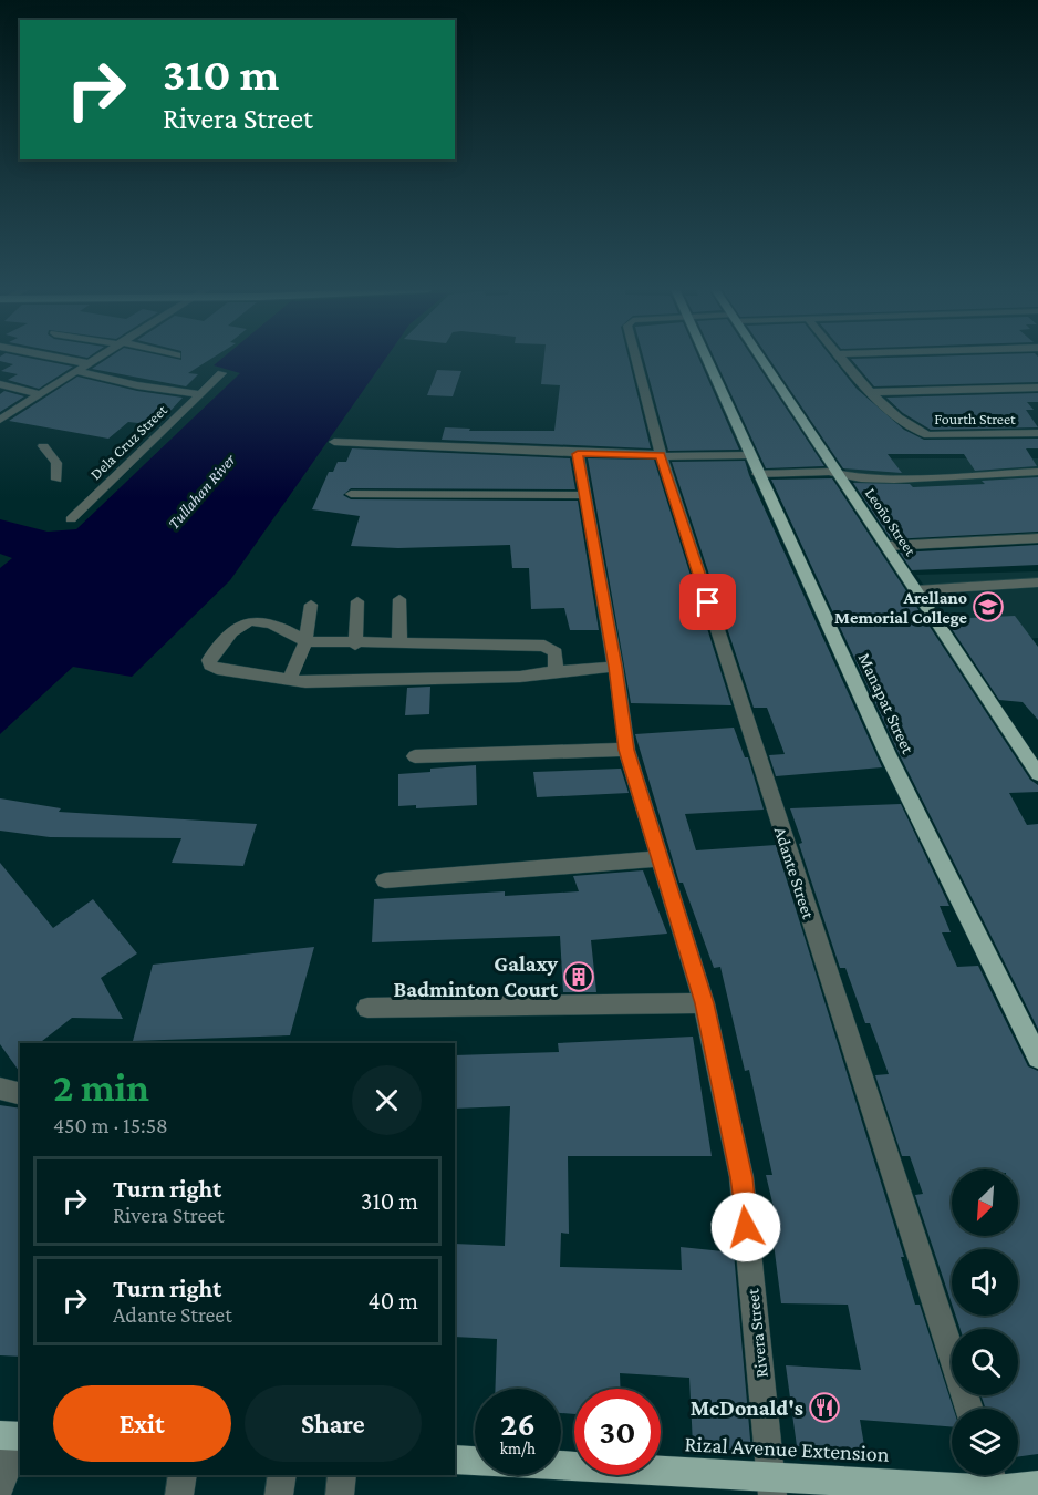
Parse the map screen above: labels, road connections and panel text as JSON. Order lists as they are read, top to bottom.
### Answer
{
  "streets": {
    "main road": ["Leoño Street", "Manapat Street", "Rizal Avenue Extension"],
    "street": [
      "Fourth Street",
      "Dela Cruz Street",
      "Adante Street",
      "Rivera Street"
    ]
  },
  "crossings": [
    ["Rivera Street", "Rizal Avenue Extension"]
  ],
  "water": ["Tullahan River"],
  "places": {
    "school or university": ["Arellano Memorial College"],
    "building": ["Galaxy Badminton Court"],
    "restaurant": ["McDonald's"]
  },
  "north": "bottom left",
  "page": {
    "turn": ["310 m", "Rivera Street"],
    "heading": ["2 min", "450 m · 15:58"],
    "list": [
      {
        "name": "Turn right",
        "note": "Rivera Street",
        "value": "310 m"
      },
      {
        "name": "Turn right",
        "note": "Adante Street",
        "value": "40 m"
      }
    ],
    "buttons": ["Exit", "Share"],
    "speed": "26 km/h",
    "limit": "30"
  }
}
